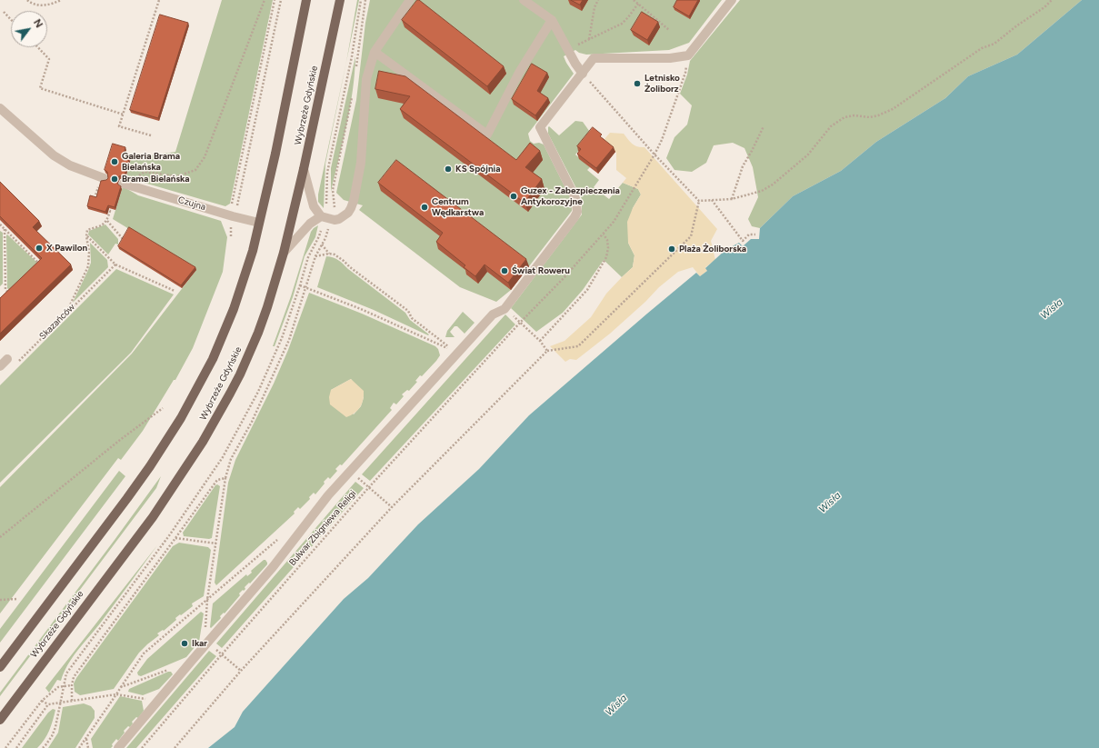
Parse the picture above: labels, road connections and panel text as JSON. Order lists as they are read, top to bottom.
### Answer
{
  "streets": {
    "main road": ["Wybrzeże Gdyńskie"],
    "street": ["Czujna"],
    "path": ["Skazańców", "Bulwar Zbigniewa Religi"]
  },
  "crossings": [
    ["Wybrzeże Gdyńskie", "Czujna"]
  ],
  "water": ["Wisła"],
  "places": [
    "Letnisko Żoliborz",
    "Galeria Brama Bielańska",
    "KS Spójnia",
    "Brama Bielańska",
    "Guzex - Zabezpieczenia Antykorozyjne",
    "Centrum Wędkarstwa",
    "X Pawilon",
    "Plaża Żoliborska",
    "Świat Roweru",
    "Ikar"
  ],
  "north": "top right"
}
